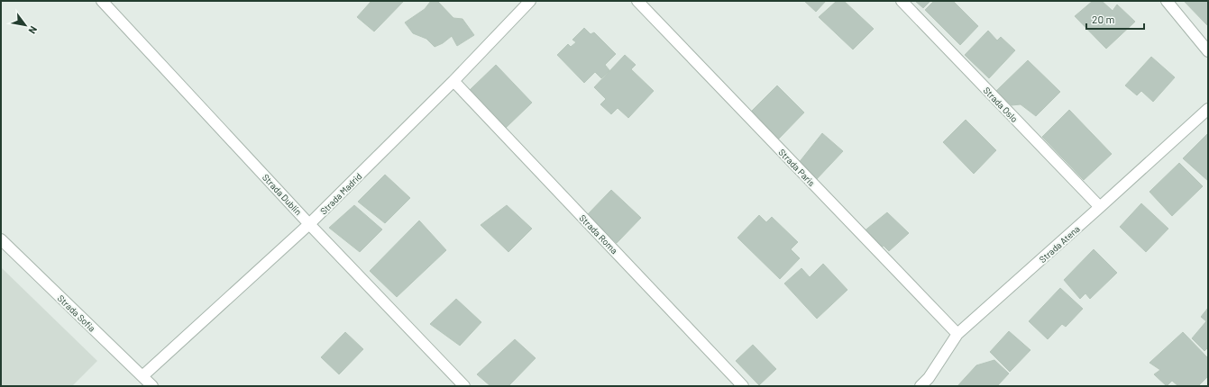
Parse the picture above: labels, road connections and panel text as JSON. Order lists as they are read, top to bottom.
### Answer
{
  "streets": {
    "street": [
      "Strada Oslo",
      "Strada Paris",
      "Strada Madrid",
      "Strada Dublin",
      "Strada Roma",
      "Strada Atena",
      "Strada Sofia"
    ]
  },
  "crossings": [
    ["Strada Oslo", "Strada Atena"],
    ["Strada Paris", "Strada Atena"],
    ["Strada Madrid", "Strada Dublin"],
    ["Strada Madrid", "Strada Roma"],
    ["Strada Madrid", "Strada Sofia"]
  ],
  "scale_bar": "20 m",
  "north": "bottom right"
}
